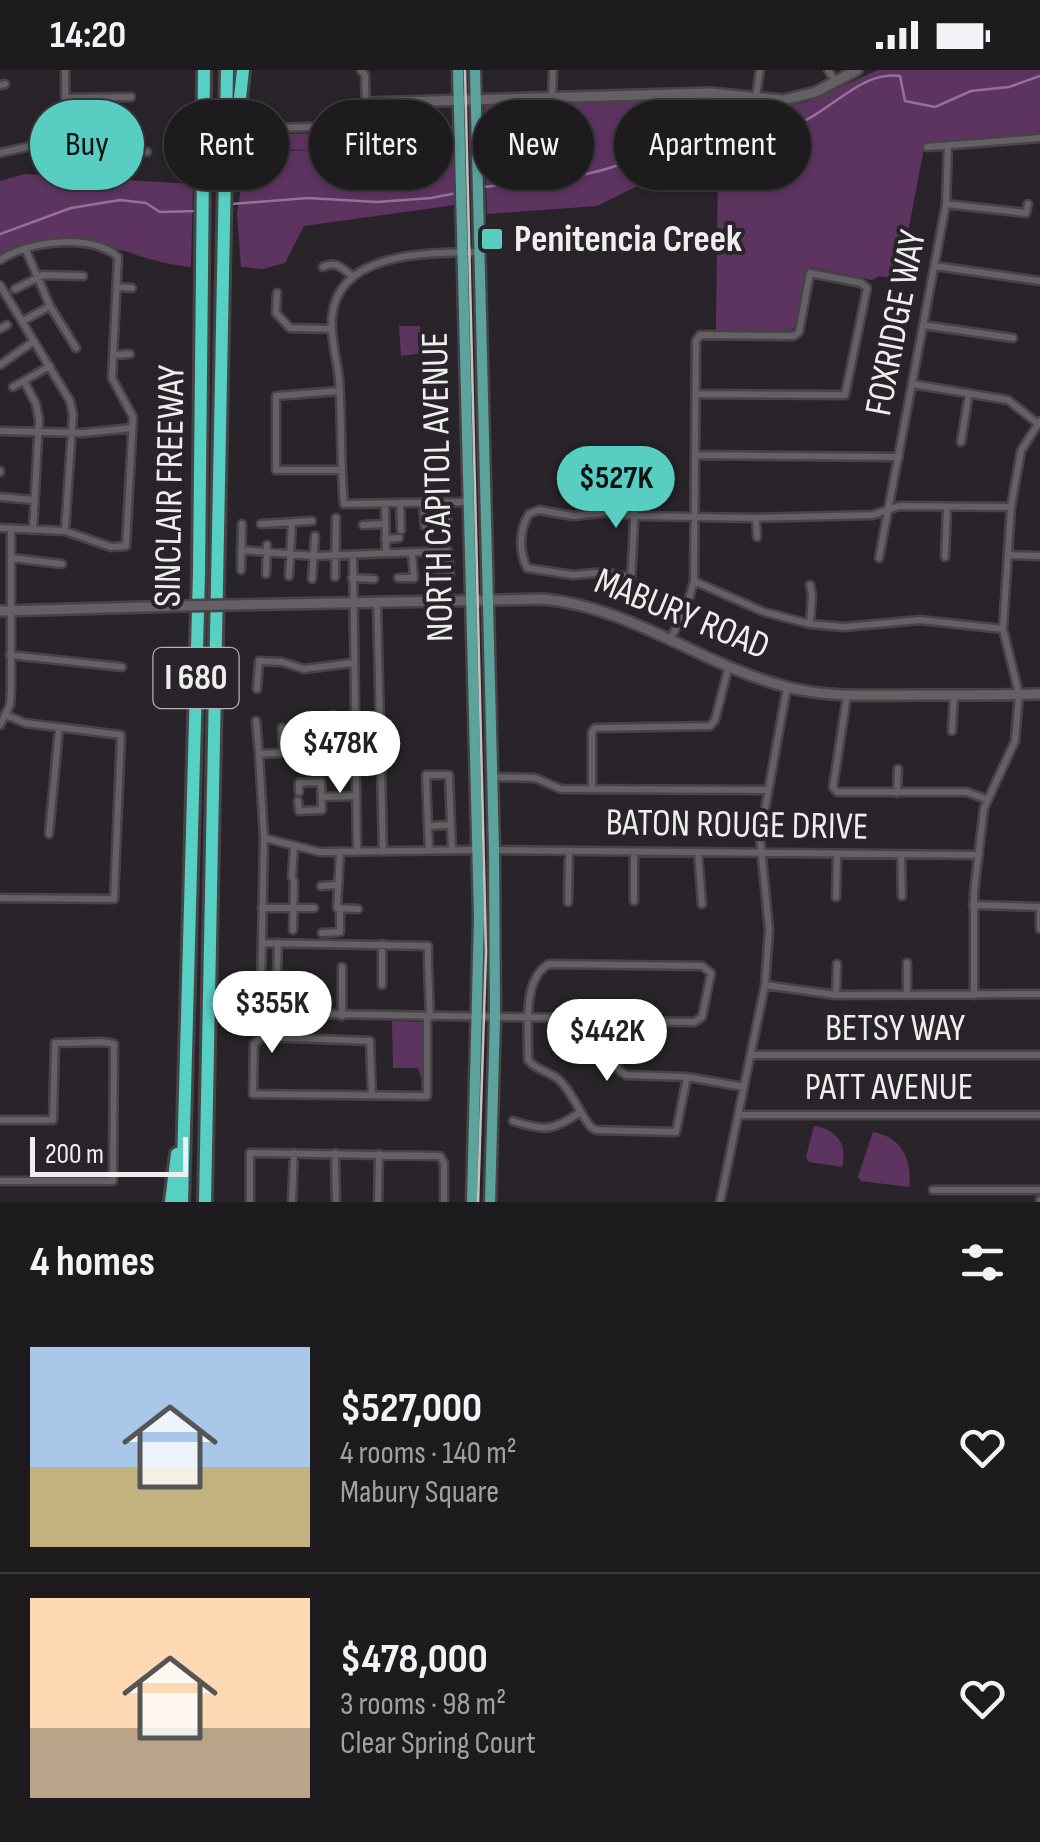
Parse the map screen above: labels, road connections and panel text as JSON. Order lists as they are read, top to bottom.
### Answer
{
  "streets": {
    "highway": ["SINCLAIR FREEWAY", "I 680"],
    "main road": ["NORTH CAPITOL AVENUE", "MABURY ROAD"],
    "street": [
      "FOXRIDGE WAY",
      "BATON ROUGE DRIVE",
      "BETSY WAY",
      "PATT AVENUE"
    ]
  },
  "crossings": [
    ["NORTH CAPITOL AVENUE", "MABURY ROAD"],
    ["NORTH CAPITOL AVENUE", "BATON ROUGE DRIVE"]
  ],
  "places": {
    "transit": ["Penitencia Creek"]
  },
  "scale_bar": "200 m",
  "page": {
    "status": "14:20",
    "chip": [
      "Buy",
      "Rent",
      "Filters",
      "New",
      "Apartment"
    ],
    "price": [
      "$527K",
      "$478K",
      "$355K",
      "$442K"
    ],
    "scale": "200 m",
    "heading": "4 homes",
    "list": [
      {
        "name": "$527,000",
        "note": "4 rooms · 140 m² · Mabury Square"
      },
      {
        "name": "$478,000",
        "note": "3 rooms · 98 m² · Clear Spring Court"
      }
    ]
  }
}
